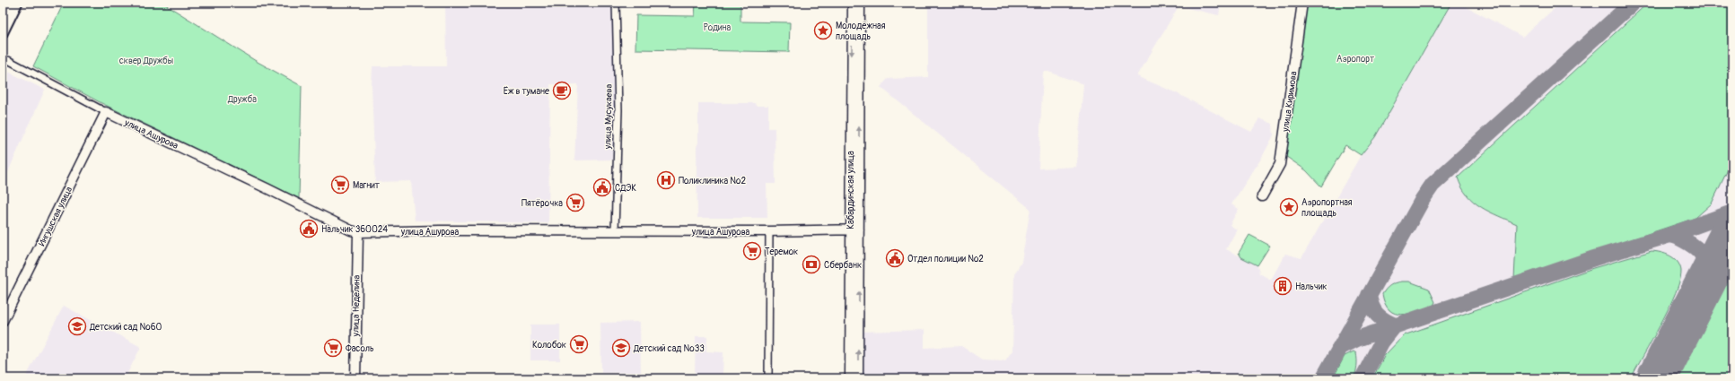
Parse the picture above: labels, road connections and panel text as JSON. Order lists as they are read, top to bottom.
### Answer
{
  "streets": {
    "street": [
      "улица Киримова",
      "улица Мусукаева",
      "улица Ашурова",
      "Кабардинская улица",
      "Ингушская улица",
      "улица Неделина"
    ]
  },
  "crossings": [
    ["улица Мусукаева", "улица Ашурова"],
    ["улица Ашурова", "Кабардинская улица"],
    ["улица Ашурова", "Ингушская улица"],
    ["улица Ашурова", "улица Неделина"]
  ],
  "parks": [
    "Родина",
    "Аэропорт",
    "сквер Дружбы",
    "Дружба"
  ],
  "places": {
    "place": ["Молодёжная площадь", "Аэропортная площадь"],
    "cafe": ["Ёж в тумане"],
    "hospital": ["Поликлиника №2"],
    "supermarket": [
      "Магнит",
      "Пятёрочка",
      "Теремок",
      "Колобок",
      "Фасоль"
    ],
    "public building": ["СДЭК", "Нальчик 360024", "Отдел полиции №2"],
    "bank": ["Сбербанк"],
    "building": ["Нальчик"],
    "school or university": ["Детский сад №60", "Детский сад №33"]
  }
}
